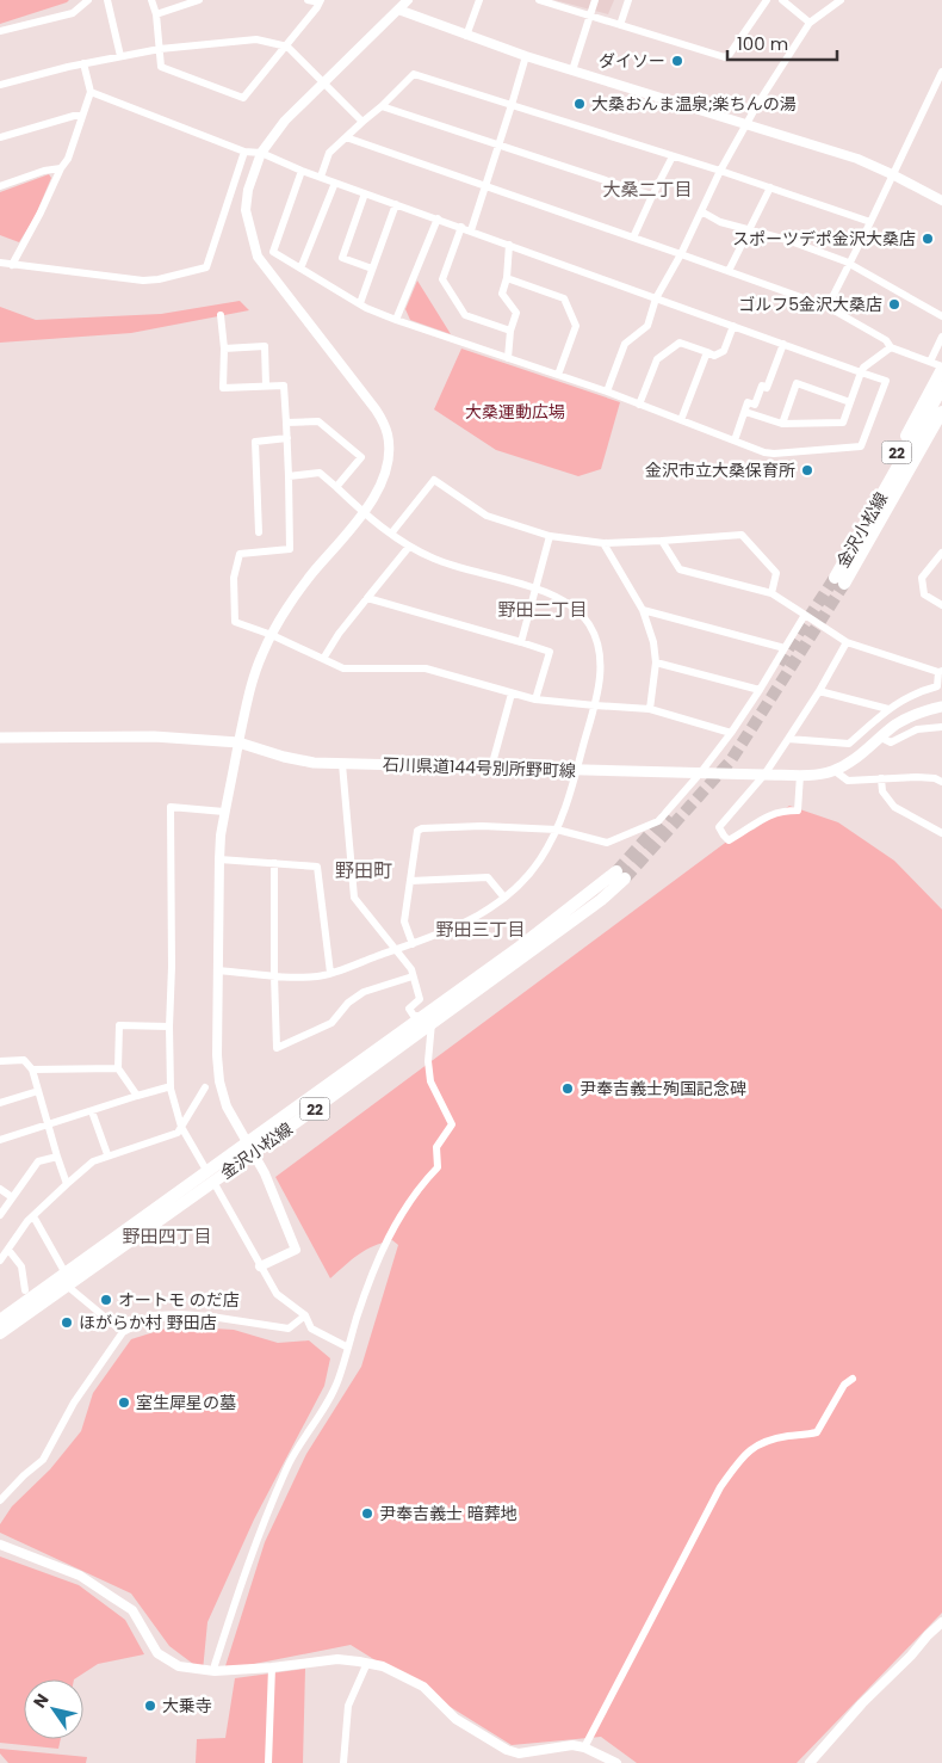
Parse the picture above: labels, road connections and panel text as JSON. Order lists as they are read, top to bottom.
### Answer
{
  "streets": {
    "main road": ["22", "金沢小松線", "石川県道144号別所野町線"]
  },
  "crossings": [
    ["22", "金沢小松線"]
  ],
  "districts": [
    "大桑二丁目",
    "野田二丁目",
    "野田町",
    "野田三丁目",
    "野田四丁目"
  ],
  "parks": ["大桑運動広場"],
  "places": [
    "ダイソー",
    "大桑おんま温泉;楽ちんの湯",
    "スポーツデポ金沢大桑店",
    "ゴルフ5金沢大桑店",
    "金沢市立大桑保育所",
    "尹奉吉義士殉国記念碑",
    "オートモ のだ店",
    "ほがらか村 野田店",
    "室生犀星の墓",
    "尹奉吉義士 暗葬地",
    "大乗寺"
  ],
  "scale_bar": "100 m",
  "north": "top left"
}
